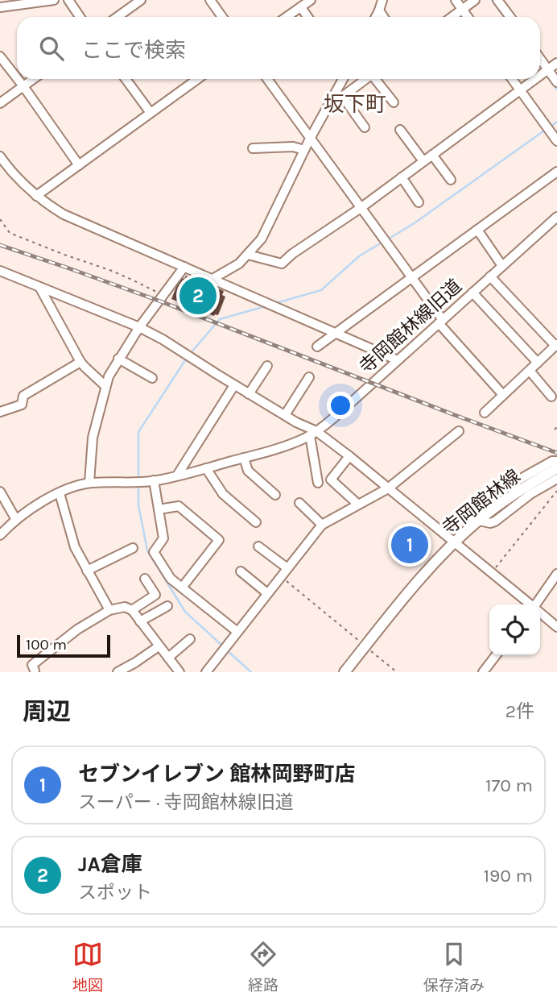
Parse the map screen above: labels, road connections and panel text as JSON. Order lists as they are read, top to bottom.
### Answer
{
  "streets": {
    "main road": ["寺岡館林線"],
    "street": ["寺岡館林線旧道"]
  },
  "districts": ["坂下町"],
  "scale_bar": "100 m",
  "page": {
    "search": "ここで検索",
    "pins": ["2", "1"],
    "scale": "100 m",
    "heading": ["周辺", "2件"],
    "list": [
      {
        "mark": "1",
        "name": "セブンイレブン 館林岡野町店",
        "note": "スーパー · 寺岡館林線旧道",
        "value": "170 m"
      },
      {
        "mark": "2",
        "name": "JA倉庫",
        "note": "スポット",
        "value": "190 m"
      }
    ],
    "nav": ["地図", "経路", "保存済み"]
  }
}
